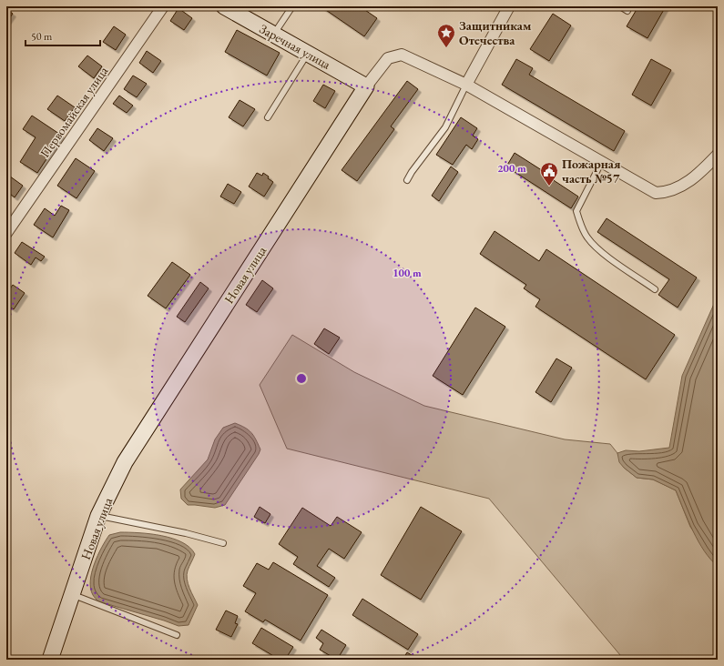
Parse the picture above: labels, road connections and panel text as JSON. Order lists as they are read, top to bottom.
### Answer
{
  "streets": {
    "street": ["Заречная улица", "Первомайская улица", "Новая улица"]
  },
  "crossings": [
    ["Заречная улица", "Новая улица"]
  ],
  "places": {
    "place": ["Защитникам Отечества"],
    "public building": ["Пожарная часть №57"]
  },
  "scale_bar": "50 m",
  "rings": ["200 m", "100 m"]
}
